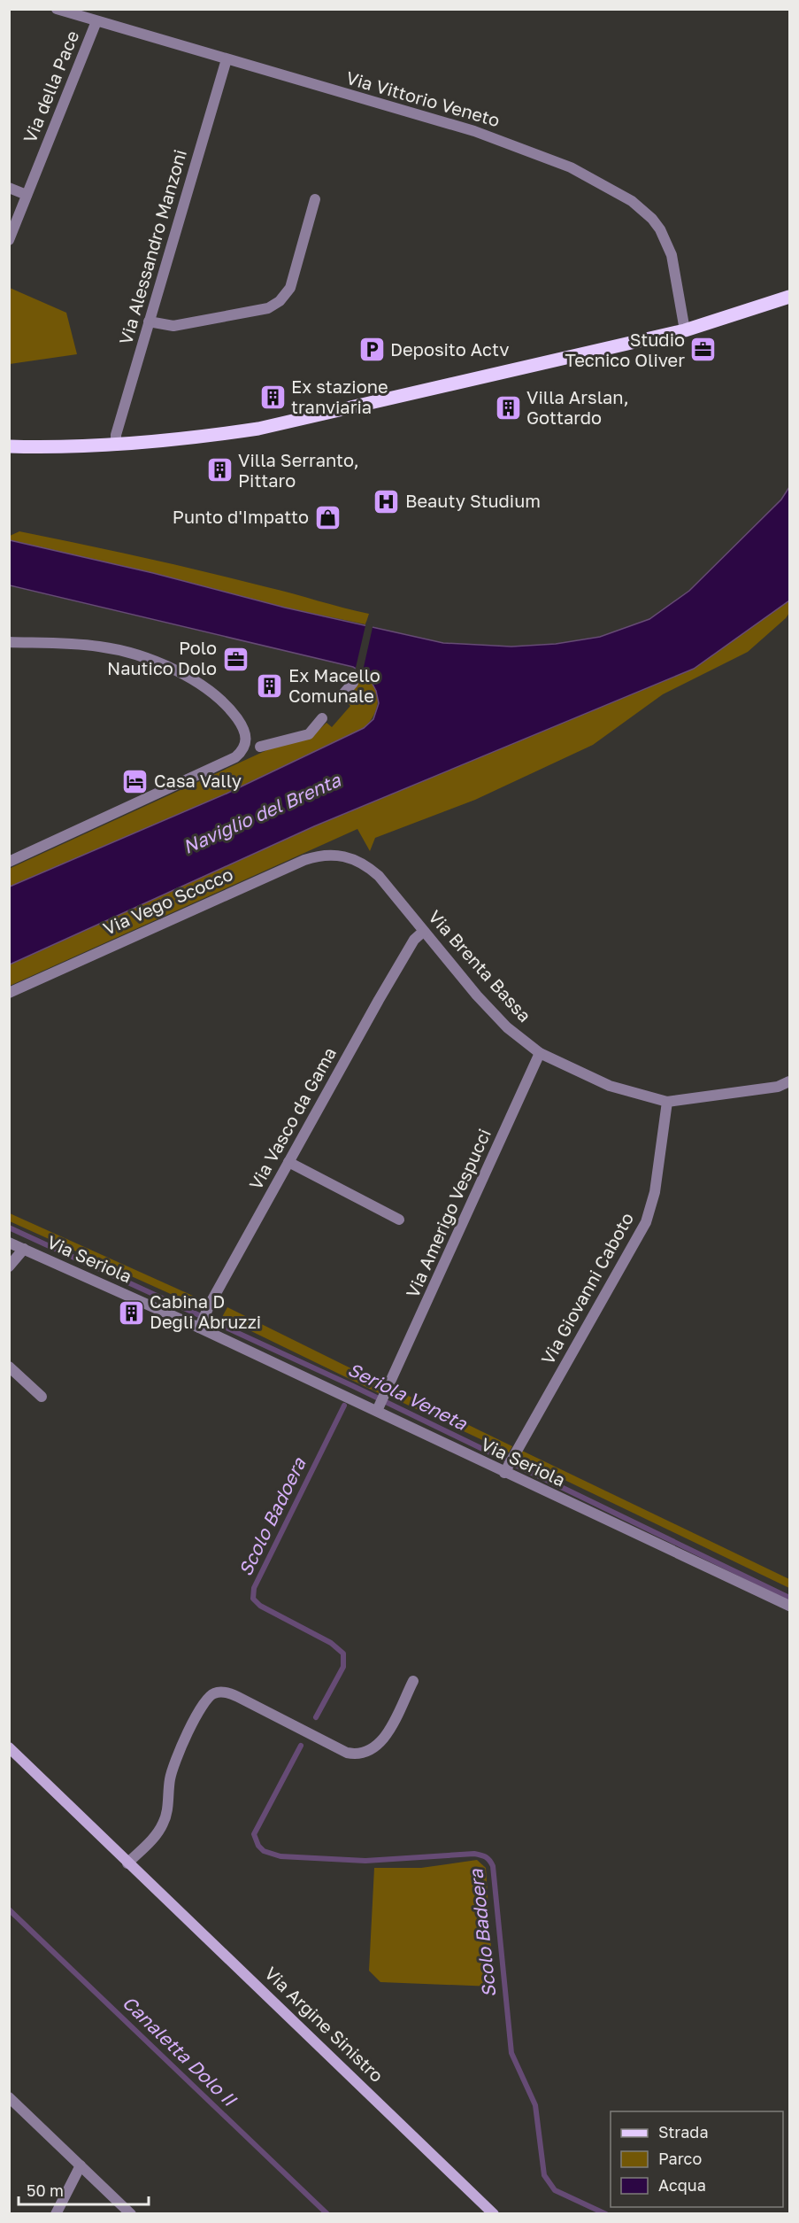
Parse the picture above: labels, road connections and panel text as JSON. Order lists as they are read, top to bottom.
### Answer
{
  "streets": {
    "main road": ["Via Argine Sinistro"],
    "street": [
      "Via della Pace",
      "Via Vittorio Veneto",
      "Via Alessandro Manzoni",
      "Via Vego Scocco",
      "Via Brenta Bassa",
      "Via Vasco da Gama",
      "Via Amerigo Vespucci",
      "Via Seriola",
      "Via Giovanni Caboto"
    ]
  },
  "crossings": [
    ["Via della Pace", "Via Vittorio Veneto"],
    ["Via Vittorio Veneto", "Via Alessandro Manzoni"],
    ["Via Vego Scocco", "Via Brenta Bassa"],
    ["Via Brenta Bassa", "Via Vasco da Gama"],
    ["Via Brenta Bassa", "Via Amerigo Vespucci"],
    ["Via Brenta Bassa", "Via Giovanni Caboto"],
    ["Via Vasco da Gama", "Via Seriola"],
    ["Via Amerigo Vespucci", "Via Seriola"],
    ["Via Seriola", "Via Giovanni Caboto"]
  ],
  "water": [
    "Naviglio del Brenta",
    "Seriola Veneta",
    "Scolo Badoera",
    "Canaletta Dolo II"
  ],
  "places": {
    "parking": ["Deposito Actv"],
    "office": ["Studio Tecnico Oliver", "Polo Nautico Dolo"],
    "building": [
      "Ex stazione tranviaria",
      "Villa Arslan, Gottardo",
      "Villa Serranto, Pittaro",
      "Ex Macello Comunale",
      "Cabina D Degli Abruzzi"
    ],
    "hospital": ["Beauty Studium"],
    "shop": ["Punto d'Impatto"],
    "hotel": ["Casa Vally"]
  },
  "legend": ["Strada", "Parco", "Acqua"],
  "scale_bar": "50 m"
}
